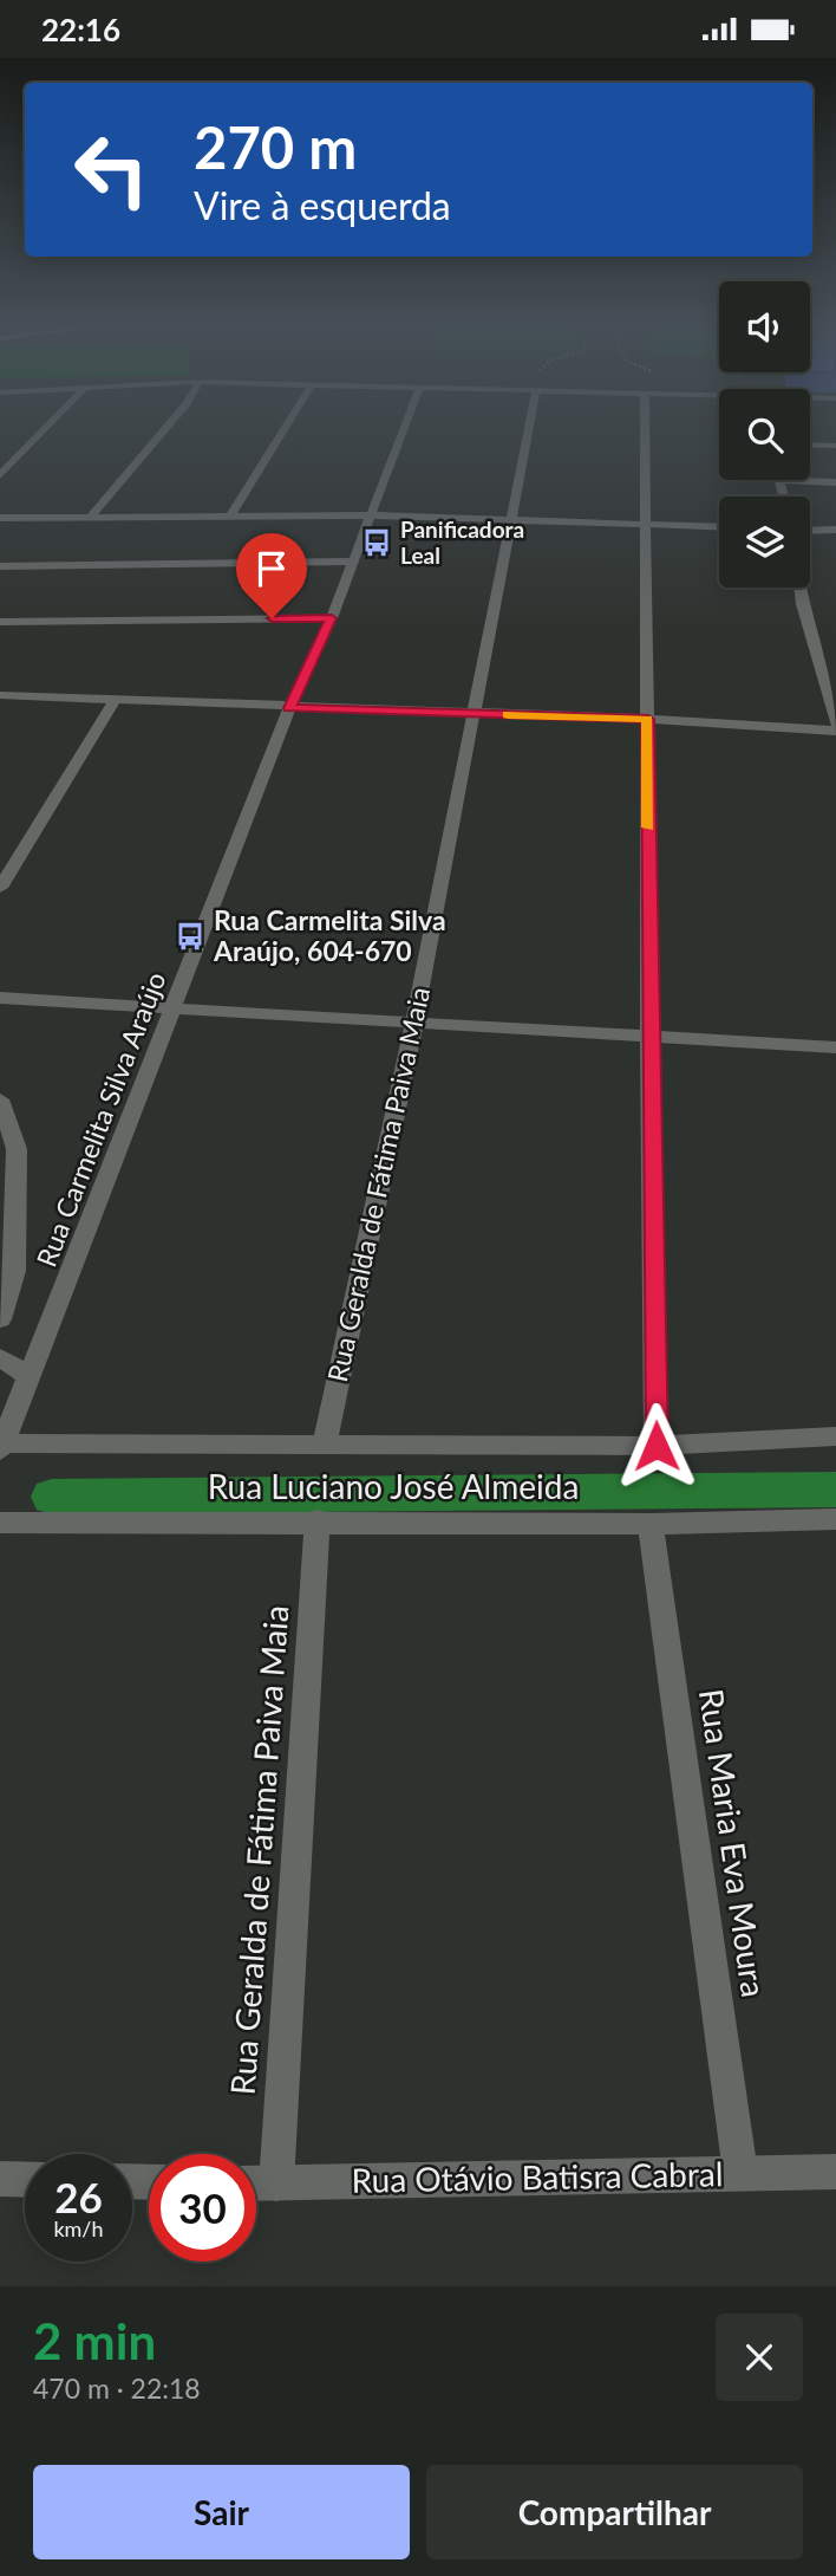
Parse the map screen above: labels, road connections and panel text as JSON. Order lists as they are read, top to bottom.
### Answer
{
  "streets": {
    "street": [
      "Rua Carmelita Silva Araújo",
      "Rua Geralda de Fátima Paiva Maia",
      "Rua Luciano José Almeida",
      "Rua Maria Eva Moura",
      "Rua Otávio Batisra Cabral"
    ]
  },
  "crossings": [
    ["Rua Carmelita Silva Araújo", "Rua Luciano José Almeida"],
    ["Rua Geralda de Fátima Paiva Maia", "Rua Luciano José Almeida"],
    ["Rua Geralda de Fátima Paiva Maia", "Rua Otávio Batisra Cabral"],
    ["Rua Luciano José Almeida", "Rua Maria Eva Moura"],
    ["Rua Maria Eva Moura", "Rua Otávio Batisra Cabral"]
  ],
  "places": {
    "bus stop": ["Panificadora Leal", "Rua Carmelita Silva Araújo, 604-670"]
  },
  "page": {
    "status": "22:16",
    "turn": ["270 m", "Vire à esquerda"],
    "speed": "26 km/h",
    "limit": "30",
    "heading": ["2 min", "470 m · 22:18"],
    "buttons": ["Sair", "Compartilhar"]
  }
}
